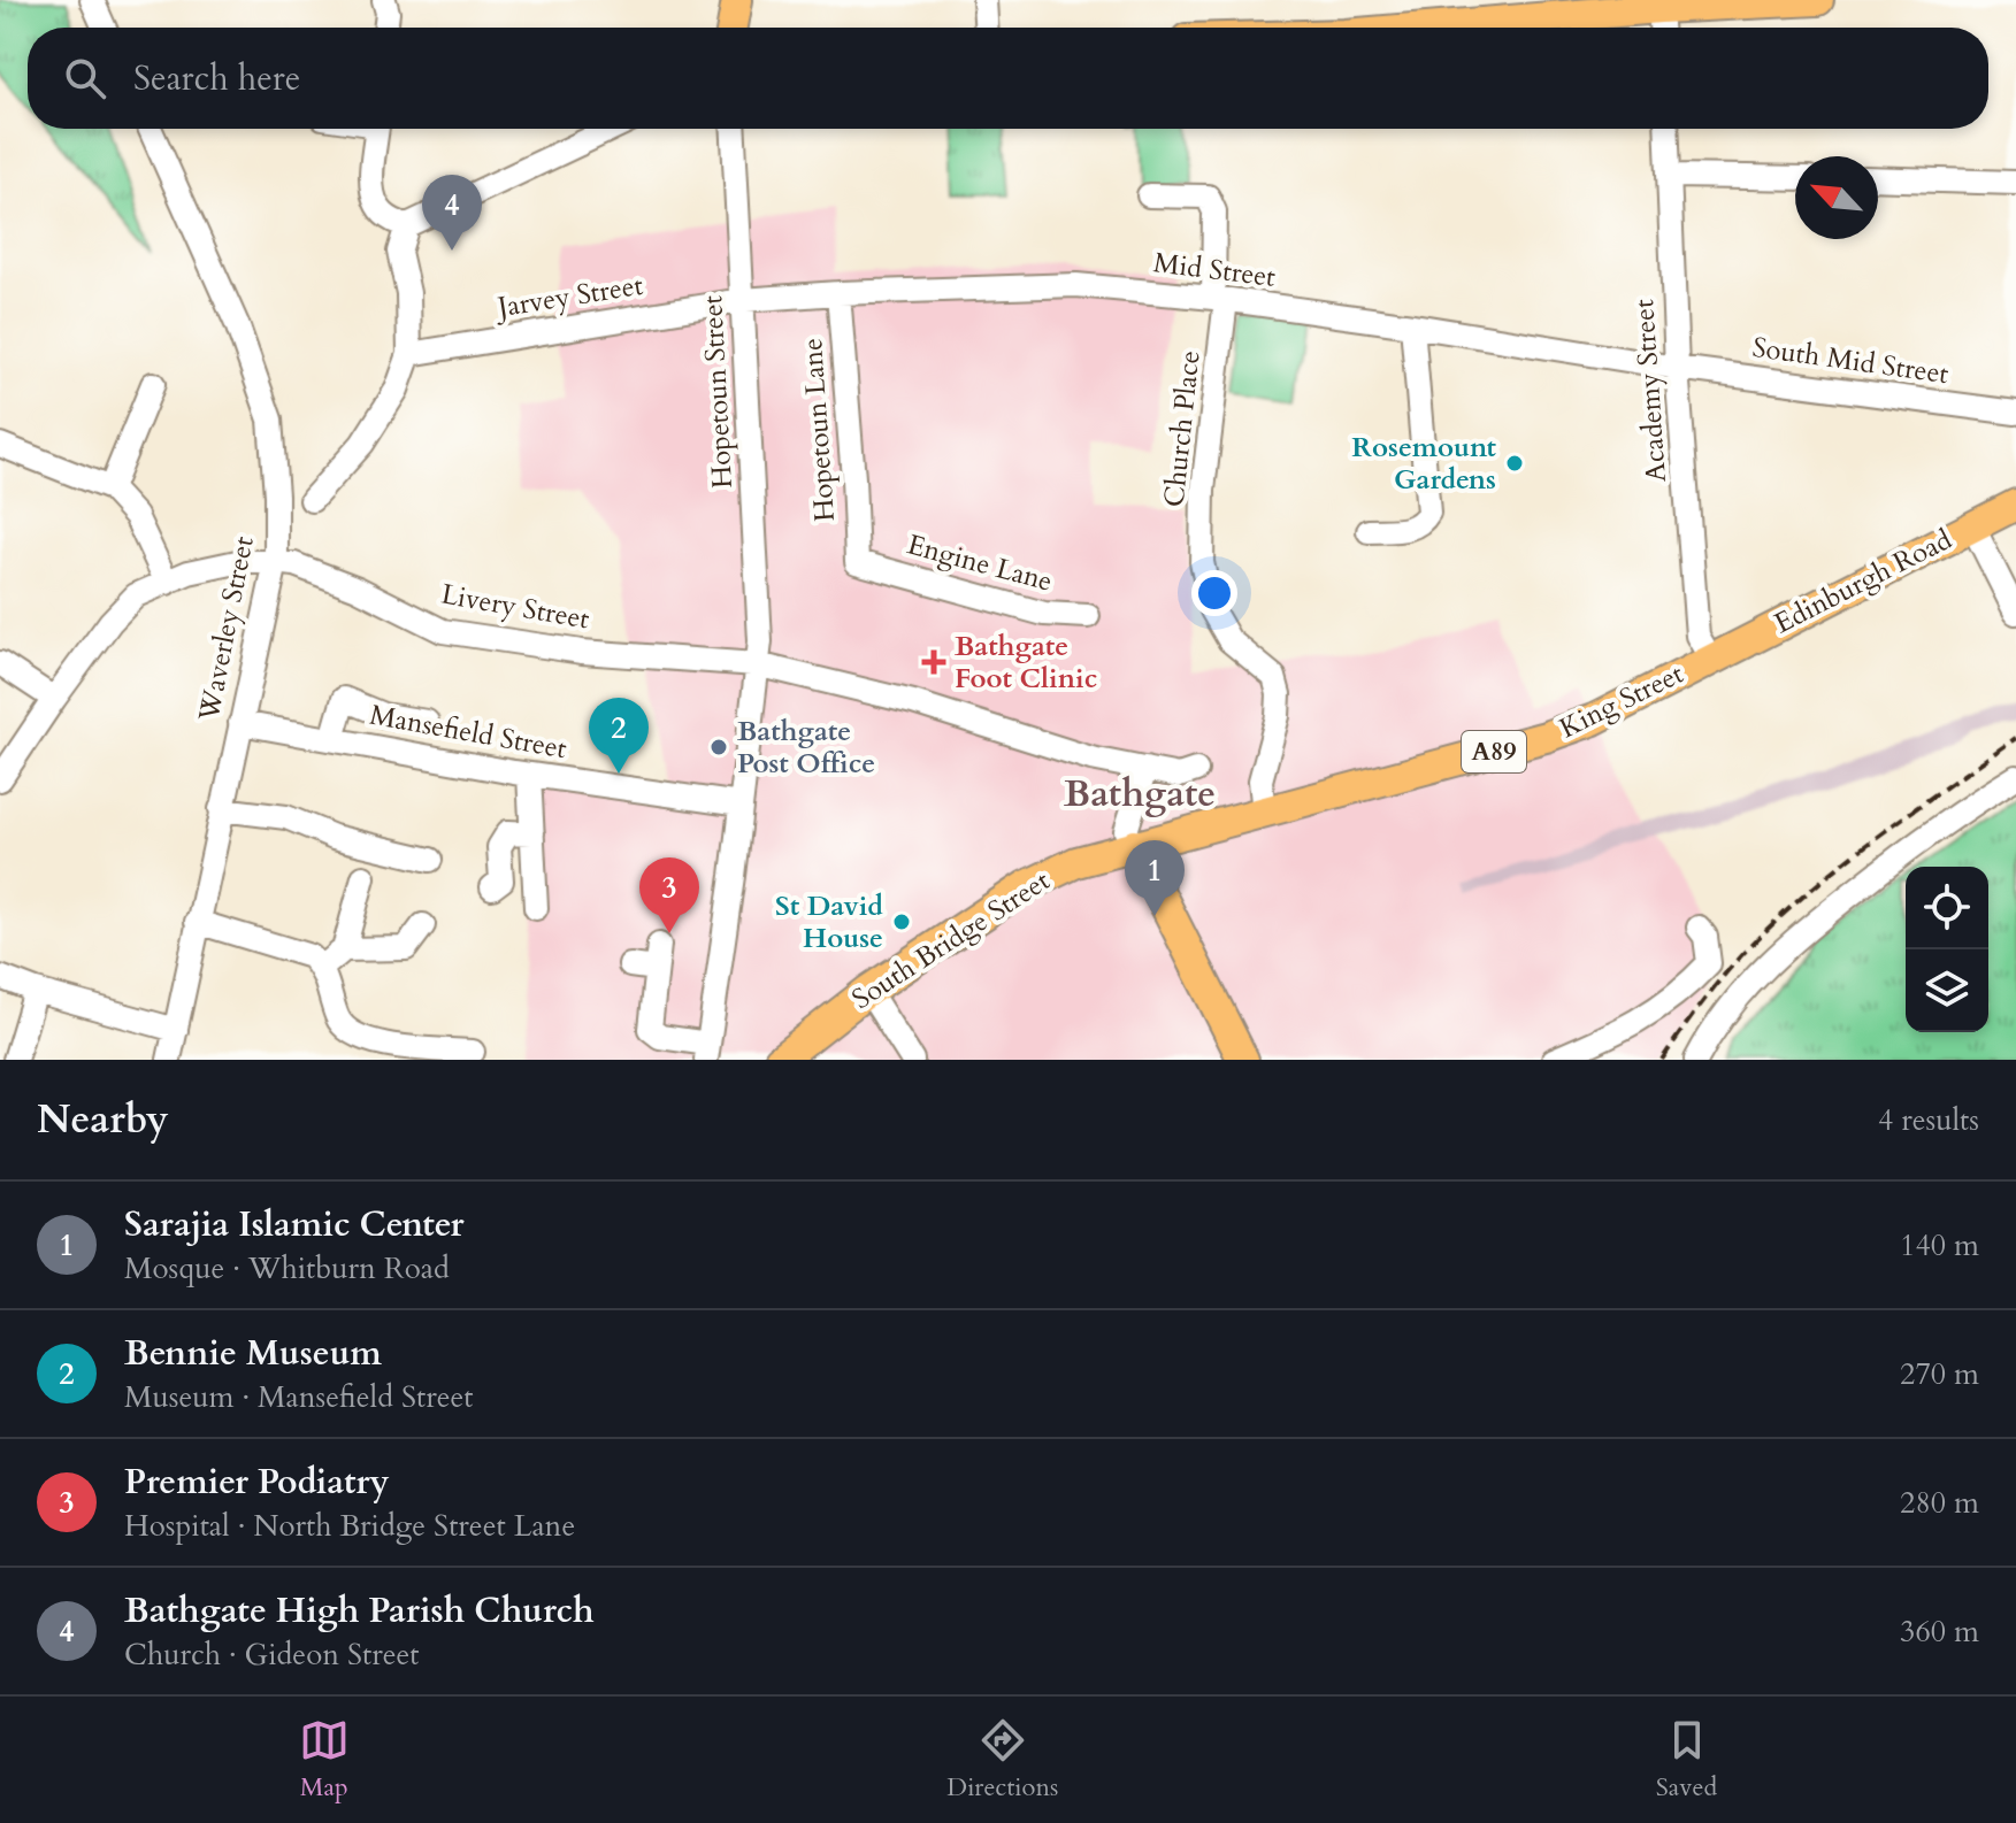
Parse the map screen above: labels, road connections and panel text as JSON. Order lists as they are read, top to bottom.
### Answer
{
  "streets": {
    "main road": [
      "Edinburgh Road",
      "King Street",
      "A89",
      "South Bridge Street"
    ],
    "street": [
      "Mid Street",
      "Jarvey Street",
      "South Mid Street",
      "Academy Street",
      "Hopetoun Street",
      "Church Place",
      "Hopetoun Lane",
      "Engine Lane",
      "Livery Street",
      "Waverley Street",
      "Mansefield Street"
    ]
  },
  "crossings": [
    ["Mid Street", "Jarvey Street"],
    ["Mid Street", "South Mid Street"],
    ["Mid Street", "Academy Street"],
    ["Mid Street", "Hopetoun Street"],
    ["Mid Street", "Church Place"],
    ["Mid Street", "Hopetoun Lane"],
    ["Jarvey Street", "Hopetoun Street"],
    ["South Mid Street", "Academy Street"],
    ["Academy Street", "Edinburgh Road"],
    ["Academy Street", "King Street"],
    ["Hopetoun Street", "Livery Street"],
    ["Hopetoun Street", "Mansefield Street"],
    ["Church Place", "King Street"],
    ["Church Place", "A89"],
    ["Hopetoun Lane", "Engine Lane"],
    ["Edinburgh Road", "King Street"],
    ["Livery Street", "Waverley Street"],
    ["Waverley Street", "Mansefield Street"],
    ["King Street", "A89"],
    ["A89", "South Bridge Street"]
  ],
  "districts": ["Bathgate"],
  "places": {
    "other": ["Rosemount Gardens", "Bathgate Post Office", "St David House"],
    "health": ["Bathgate Foot Clinic"]
  },
  "north": "top left",
  "page": {
    "search": "Search here",
    "pins": [
      "4",
      "2",
      "1",
      "3"
    ],
    "heading": ["Nearby", "4 results"],
    "list": [
      {
        "mark": "1",
        "name": "Sarajia Islamic Center",
        "note": "Mosque · Whitburn Road",
        "value": "140 m"
      },
      {
        "mark": "2",
        "name": "Bennie Museum",
        "note": "Museum · Mansefield Street",
        "value": "270 m"
      },
      {
        "mark": "3",
        "name": "Premier Podiatry",
        "note": "Hospital · North Bridge Street Lane",
        "value": "280 m"
      },
      {
        "mark": "4",
        "name": "Bathgate High Parish Church",
        "note": "Church · Gideon Street",
        "value": "360 m"
      }
    ],
    "nav": ["Map", "Directions", "Saved"]
  }
}
